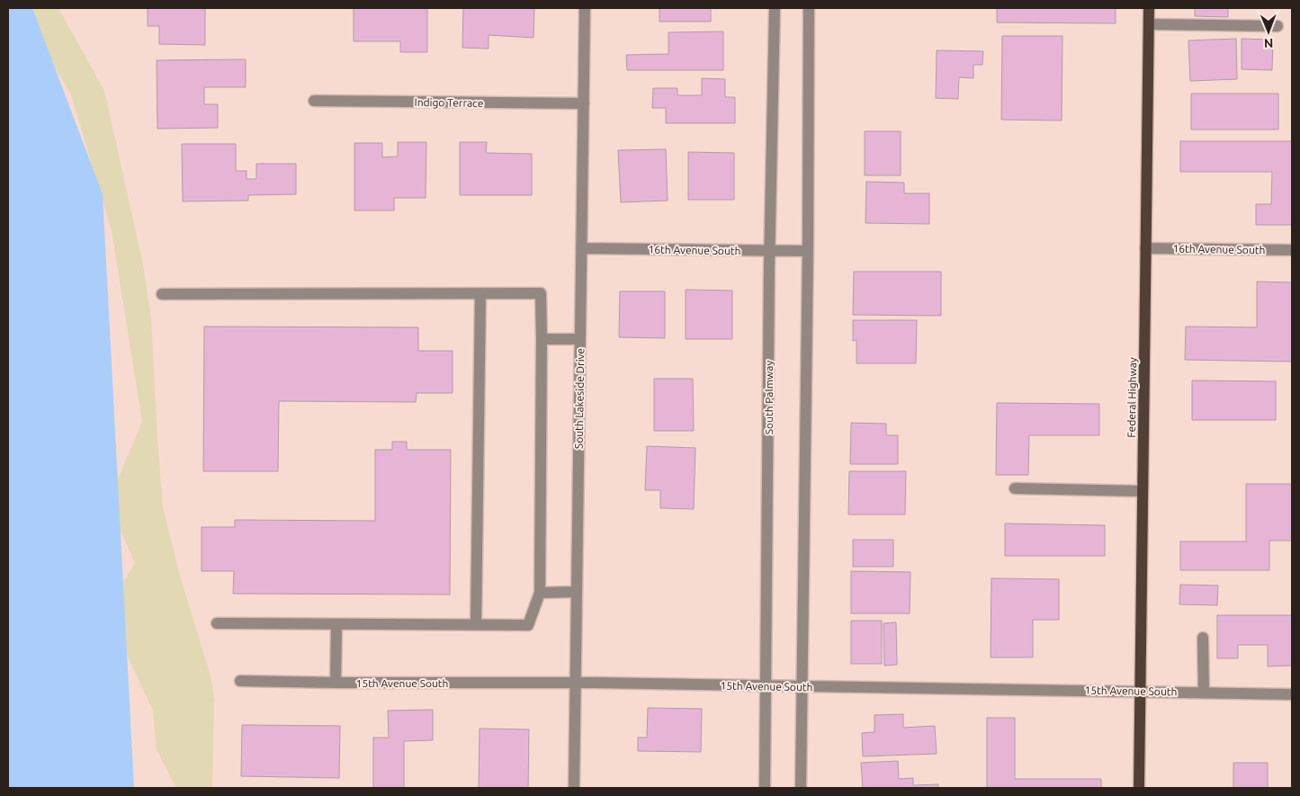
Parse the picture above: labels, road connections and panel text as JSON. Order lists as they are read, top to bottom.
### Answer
{
  "streets": {
    "main road": ["Federal Highway"],
    "street": [
      "Indigo Terrace",
      "16th Avenue South",
      "South Palmway",
      "South Lakeside Drive",
      "15th Avenue South"
    ]
  },
  "crossings": [
    ["Indigo Terrace", "South Lakeside Drive"],
    ["16th Avenue South", "South Palmway"],
    ["16th Avenue South", "Federal Highway"],
    ["16th Avenue South", "South Lakeside Drive"],
    ["South Palmway", "15th Avenue South"],
    ["Federal Highway", "15th Avenue South"],
    ["South Lakeside Drive", "15th Avenue South"]
  ],
  "north": "bottom"
}
